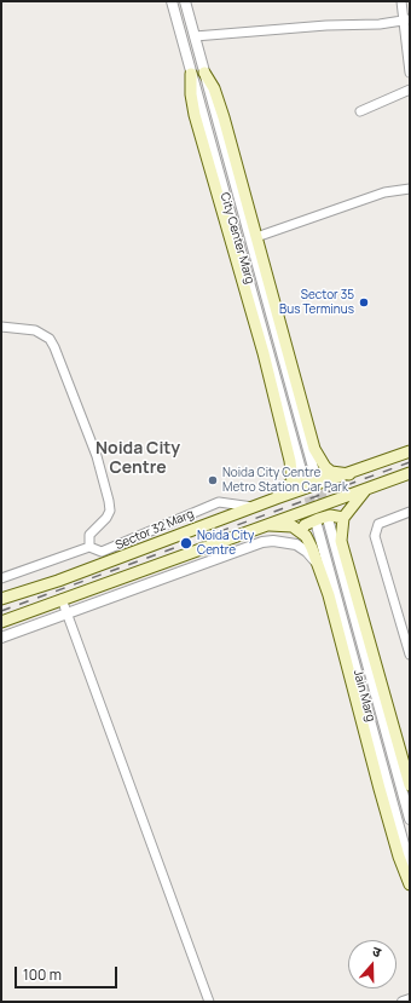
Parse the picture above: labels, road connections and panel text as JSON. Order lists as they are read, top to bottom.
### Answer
{
  "streets": {
    "street": ["City Center Marg", "Sector 32 Marg", "Jain Marg"]
  },
  "districts": ["Noida City Centre"],
  "places": ["Sector 35 Bus Terminus", "Noida City Centre Metro Station Car Park", "Noida City Centre"],
  "scale_bar": "100 m",
  "north": "top"
}
